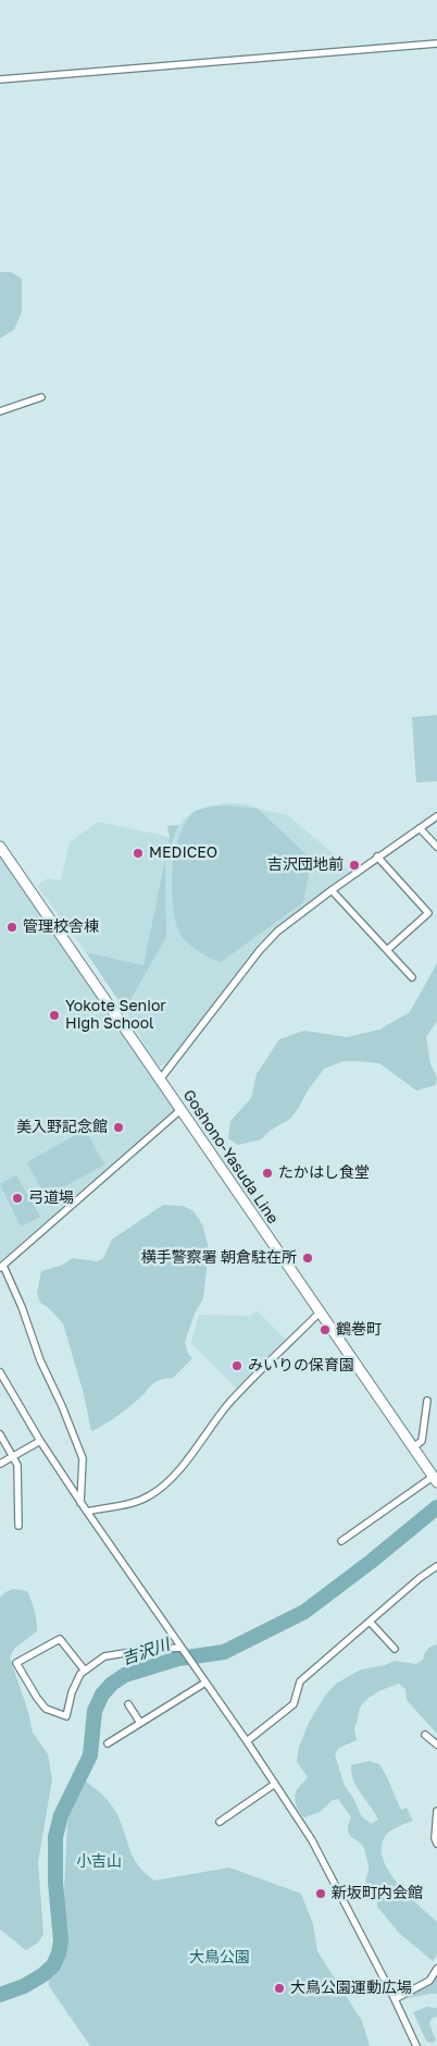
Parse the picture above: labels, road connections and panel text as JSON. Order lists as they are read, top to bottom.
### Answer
{
  "streets": {
    "main road": ["Goshono-Yasuda Line"]
  },
  "water": ["吉沢川"],
  "parks": ["小吉山", "大鳥公園"],
  "places": [
    "MEDICEO",
    "吉沢団地前",
    "管理校舎棟",
    "Yokote Senior High School",
    "美入野記念館",
    "たかはし食堂",
    "弓道場",
    "横手警察署 朝倉駐在所",
    "鶴巻町",
    "みいりの保育園",
    "新坂町内会館",
    "大鳥公園運動広場"
  ]
}
